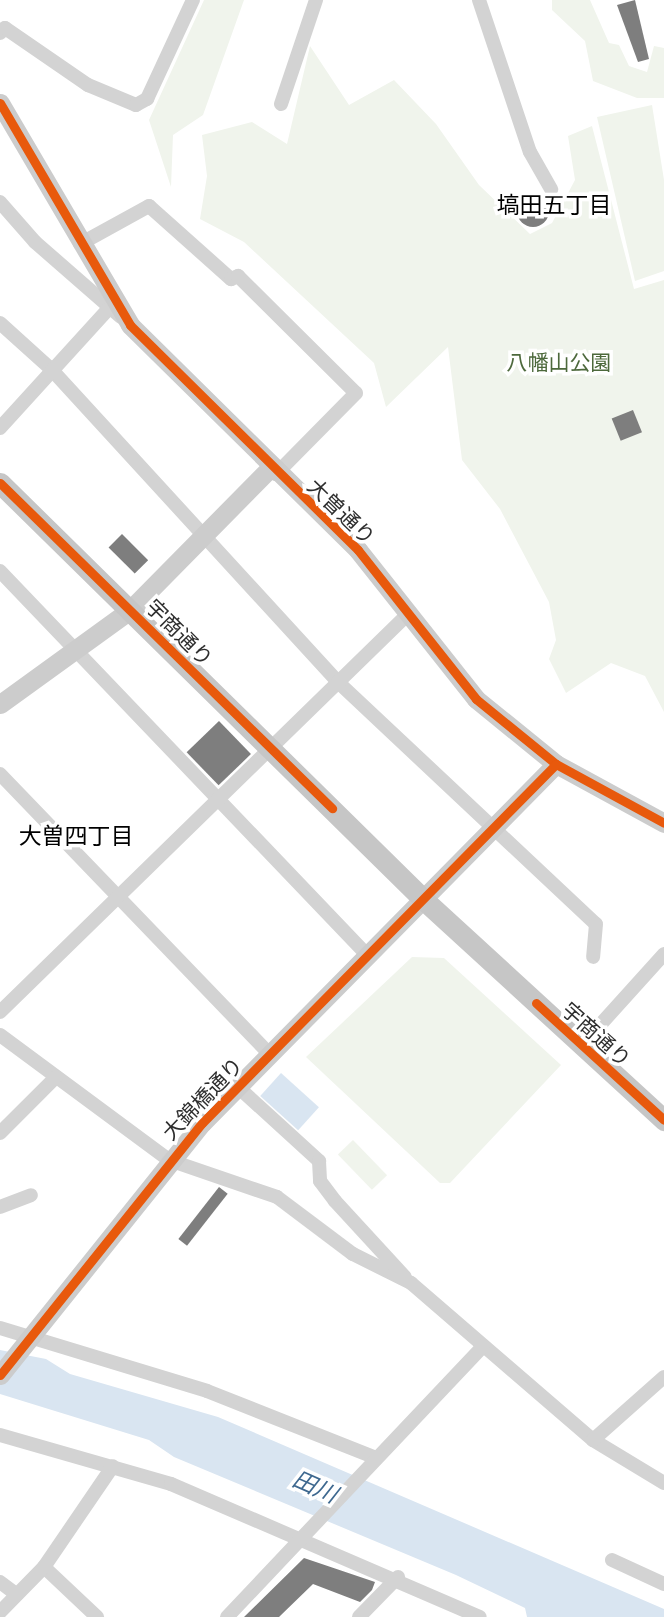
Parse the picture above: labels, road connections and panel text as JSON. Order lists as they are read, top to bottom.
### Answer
{
  "streets": {
    "main road": ["宇商通り"],
    "street": ["大曽通り", "大錦橋通り"]
  },
  "crossings": [
    ["大曽通り", "大錦橋通り"],
    ["宇商通り", "大錦橋通り"]
  ],
  "districts": ["塙田五丁目", "大曽四丁目"],
  "water": ["田川"],
  "parks": ["八幡山公園"]
}
